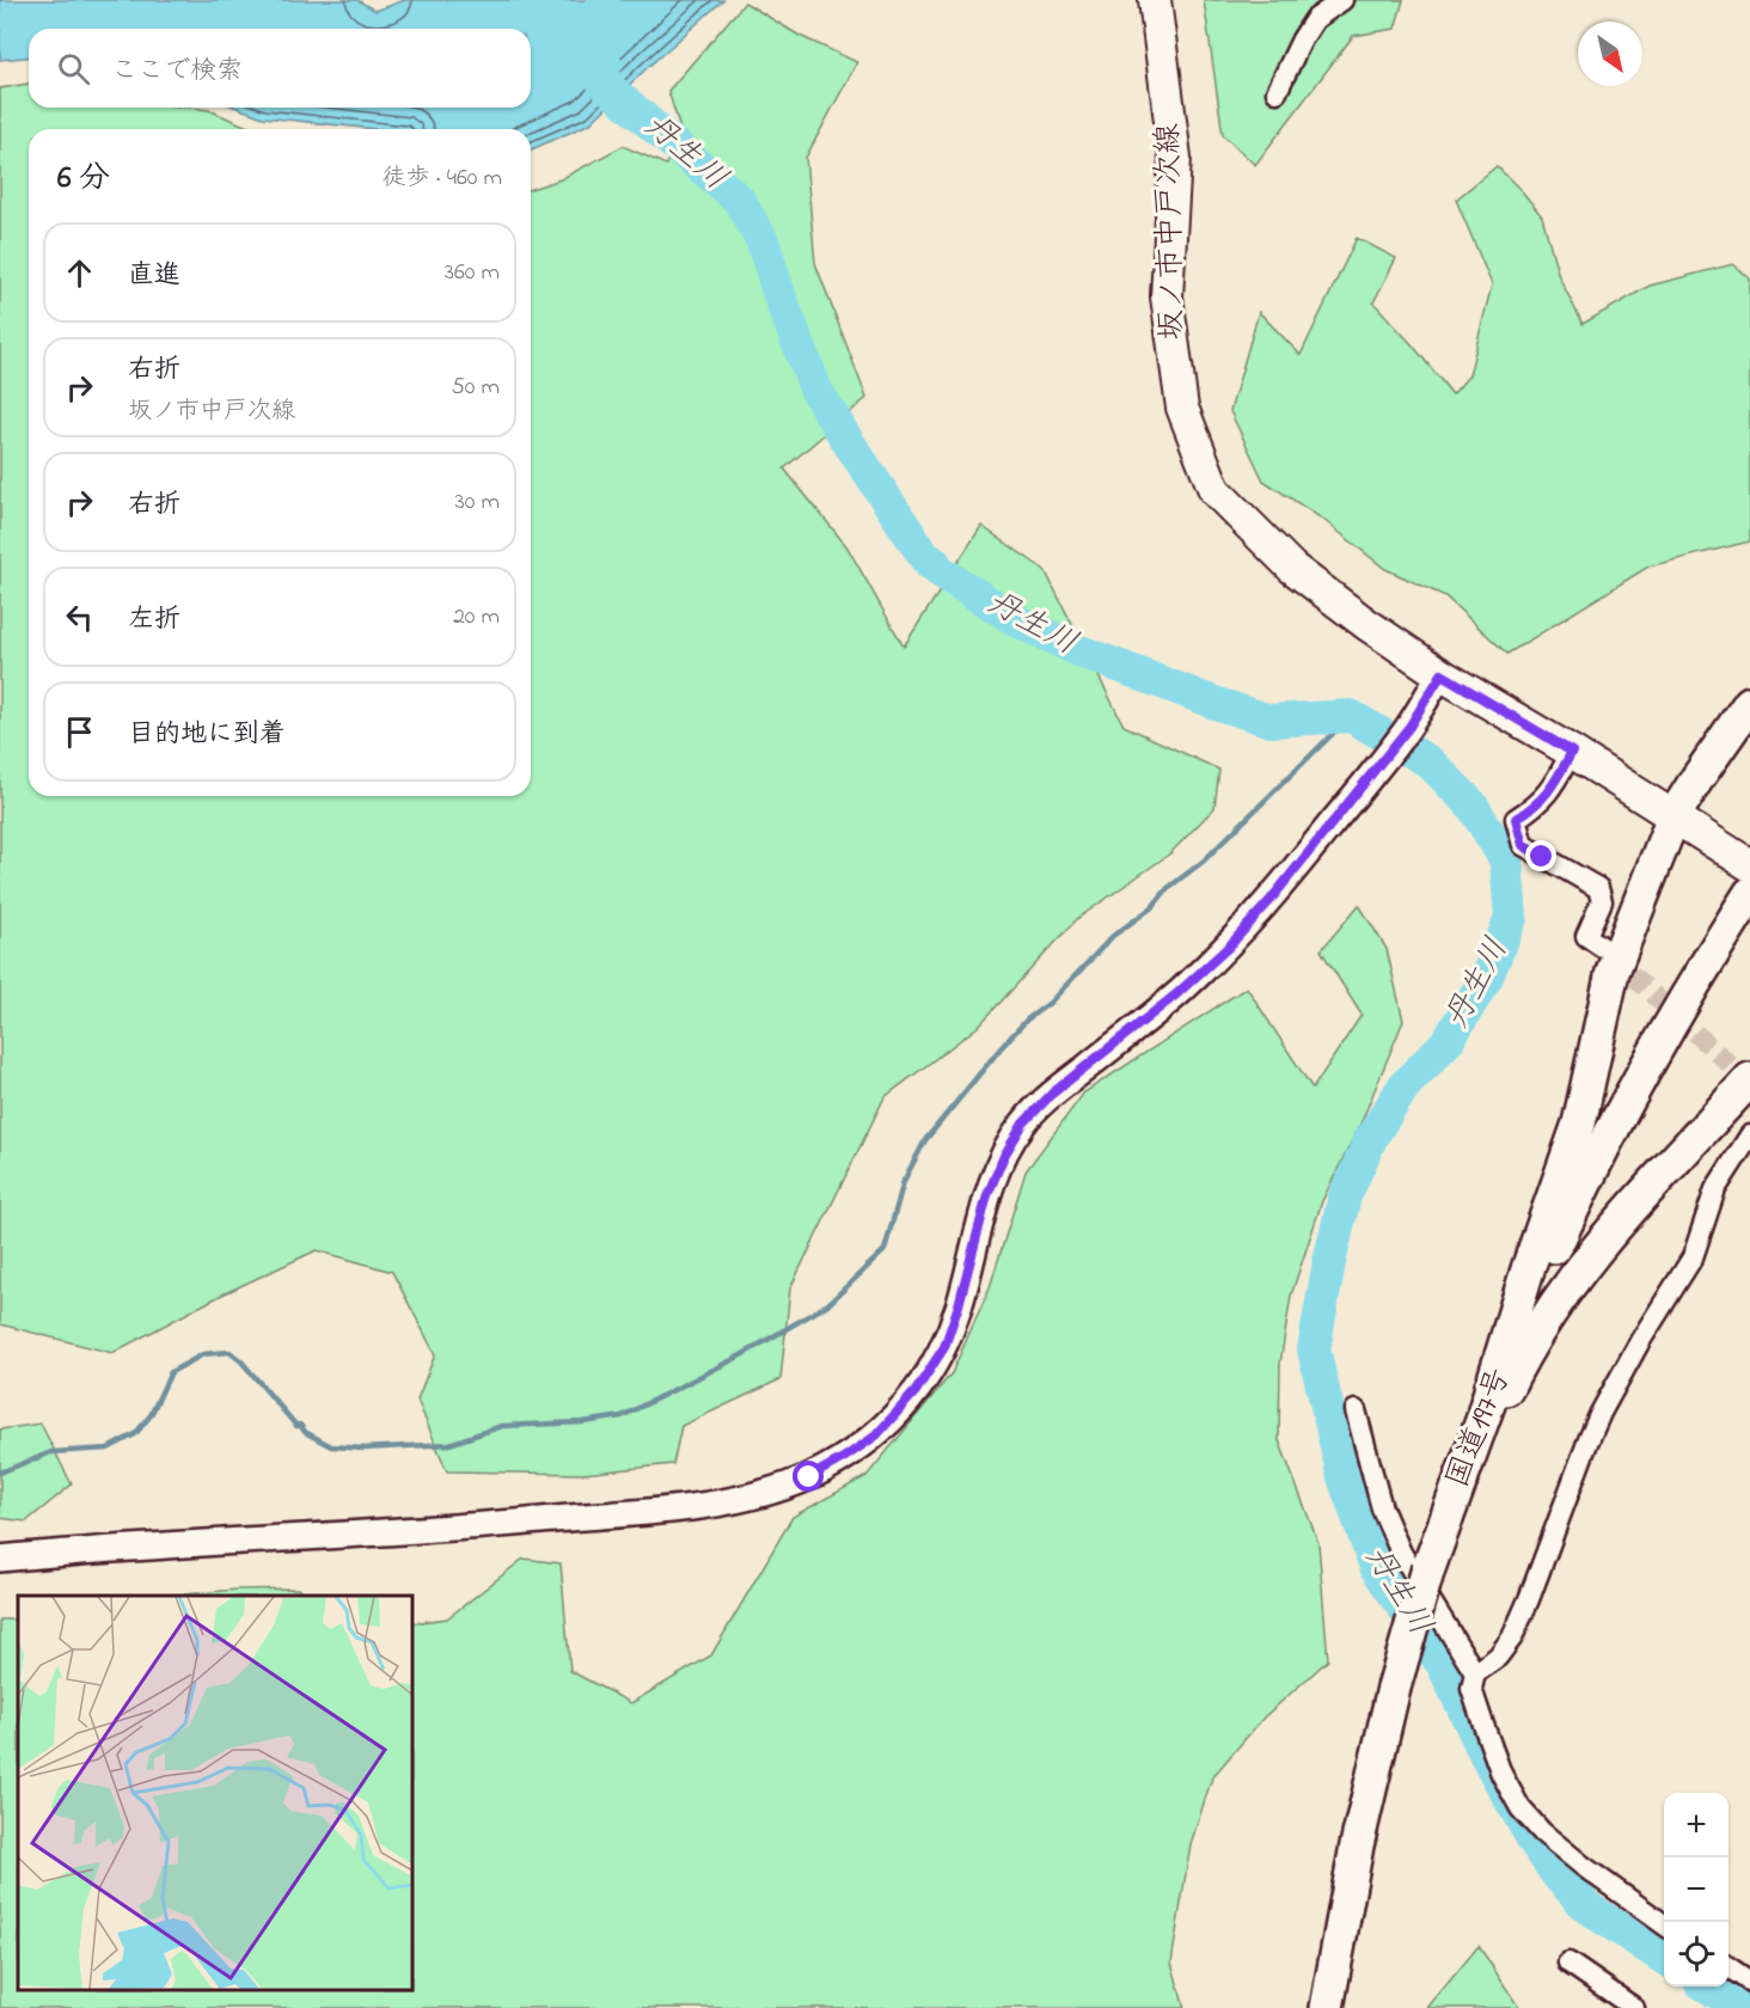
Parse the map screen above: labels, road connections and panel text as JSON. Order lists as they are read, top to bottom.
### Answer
{
  "streets": {
    "highway": ["国道197号"],
    "main road": ["坂ノ市中戸次線"]
  },
  "water": ["丹生川"],
  "north": "bottom right",
  "page": {
    "search": "ここで検索",
    "heading": ["6 分", "徒歩 · 460 m"],
    "list": [
      ["直進", "360 m"],
      ["右折", "坂ノ市中戸次線", "50 m"],
      ["右折", "30 m"],
      ["左折", "20 m"],
      "目的地に到着"
    ],
    "map_buttons": ["+", "−"]
  }
}
